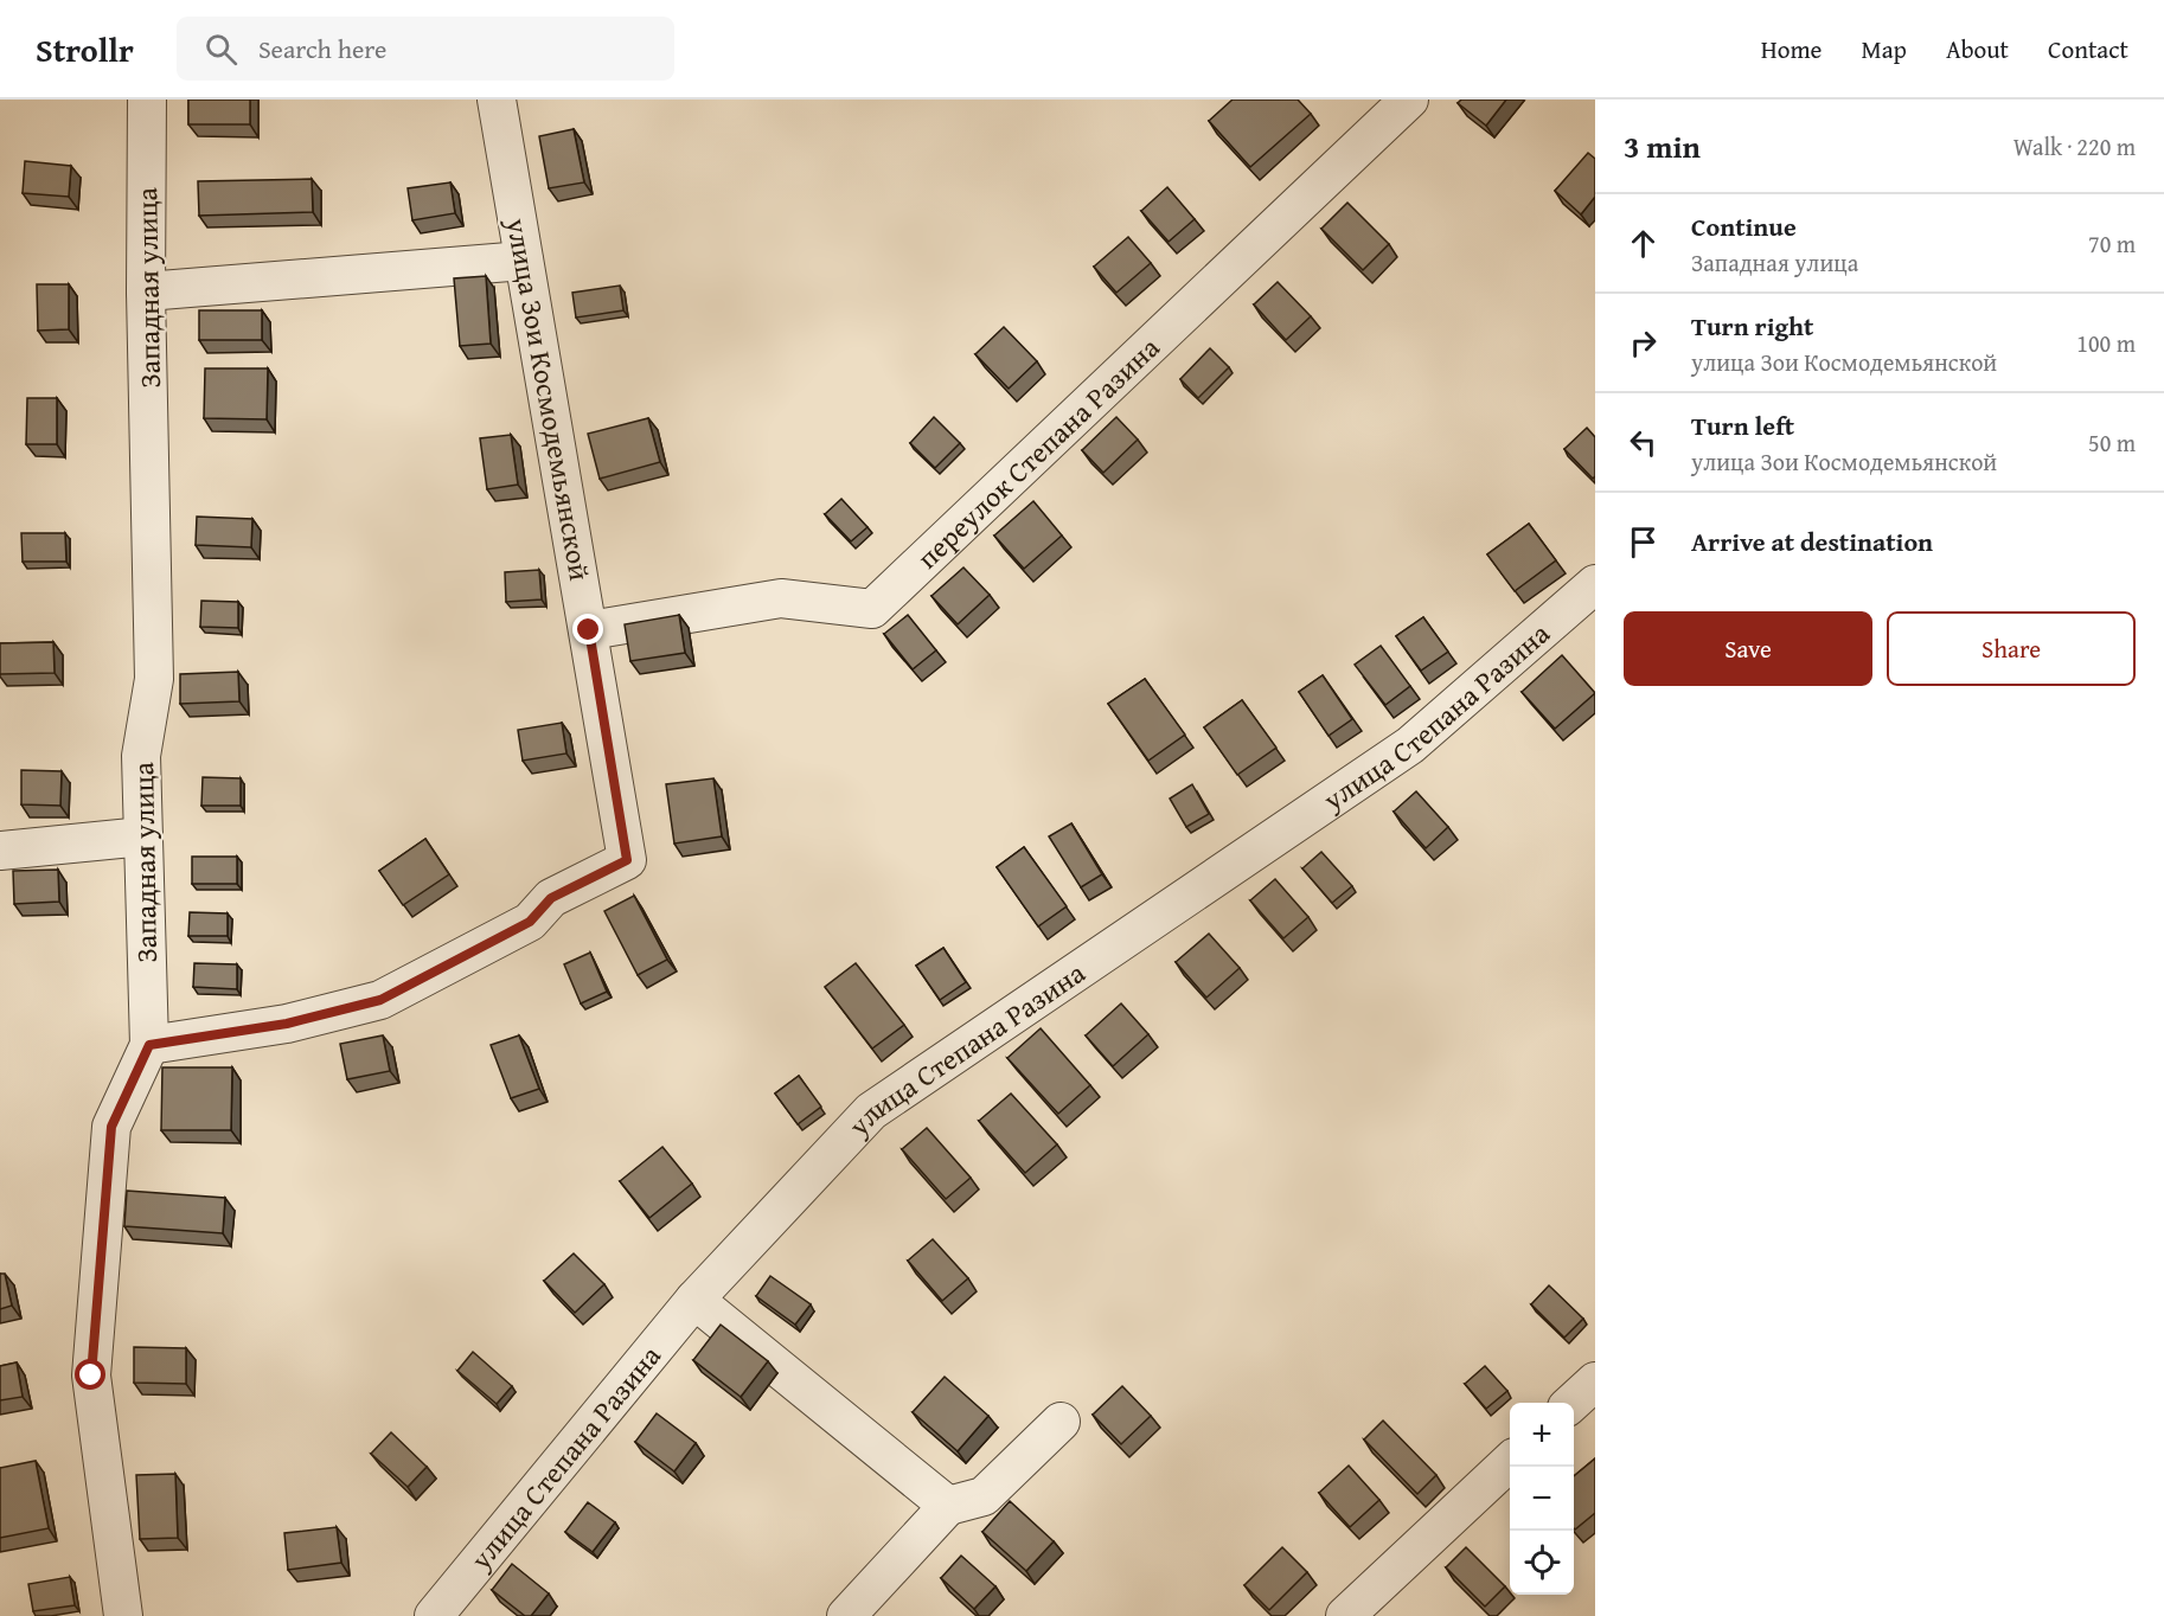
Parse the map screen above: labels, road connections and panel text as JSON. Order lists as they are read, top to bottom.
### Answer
{
  "streets": {
    "street": [
      "Западная улица",
      "улица Зои Космодемьянской",
      "переулок Степана Разина",
      "улица Степана Разина"
    ]
  },
  "crossings": [
    ["Западная улица", "улица Зои Космодемьянской"],
    ["улица Зои Космодемьянской", "переулок Степана Разина"]
  ],
  "page": {
    "header": "Strollr",
    "search": "Search here",
    "nav": [
      "Home",
      "Map",
      "About",
      "Contact"
    ],
    "heading": ["3 min", "Walk · 220 m"],
    "list": [
      ["Continue", "Западная улица", "70 m"],
      ["Turn right", "улица Зои Космодемьянской", "100 m"],
      ["Turn left", "улица Зои Космодемьянской", "50 m"],
      "Arrive at destination"
    ],
    "buttons": ["Save", "Share"],
    "map_buttons": ["+", "−"]
  }
}
